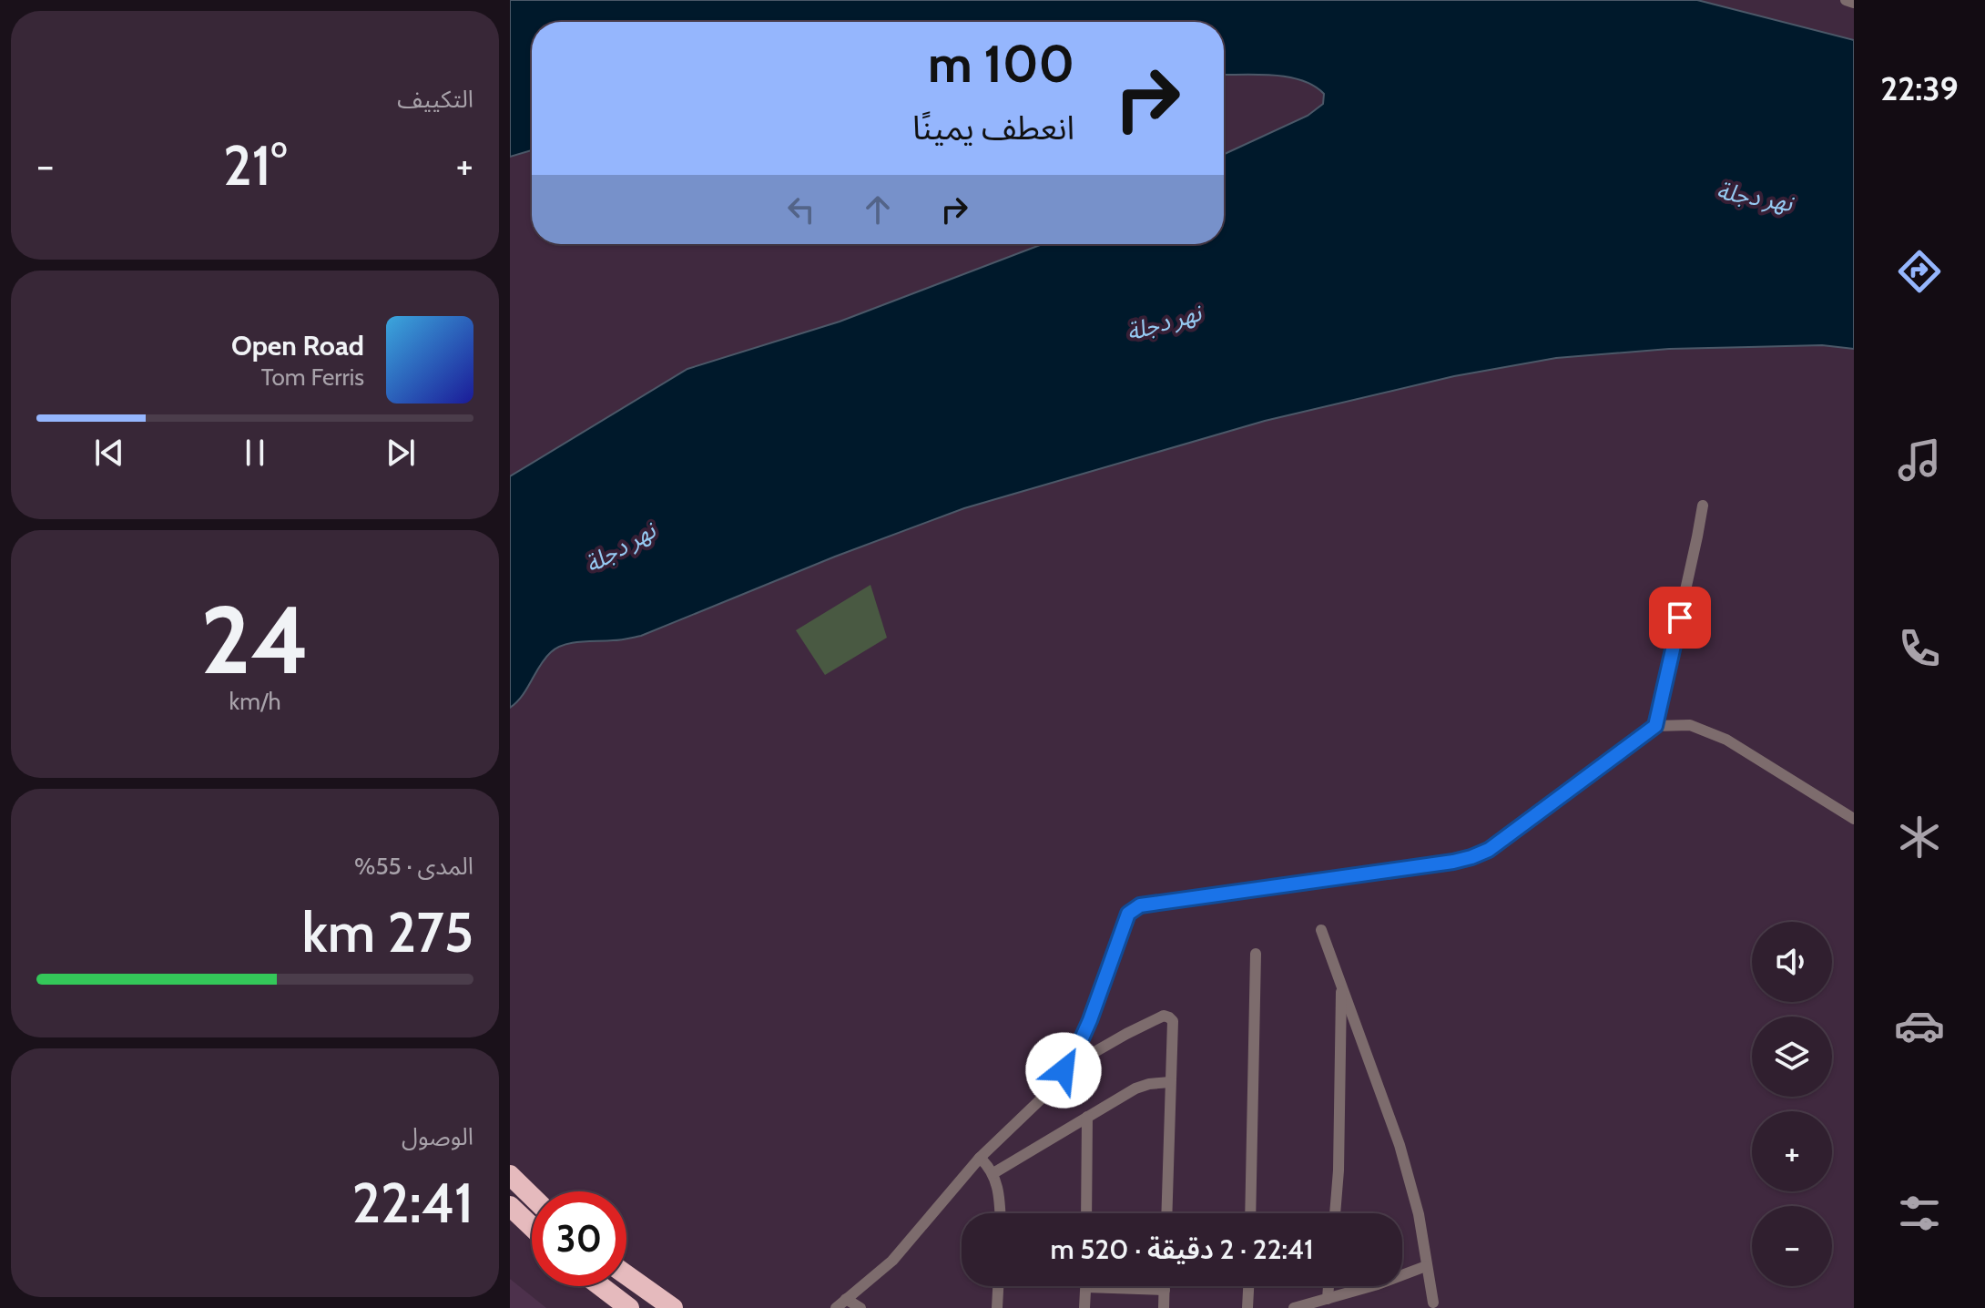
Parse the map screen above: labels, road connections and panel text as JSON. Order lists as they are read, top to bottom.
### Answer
{
  "water": ["نهر دجلة"],
  "page": {
    "tabs": "22:39",
    "tile": [
      "التكييف",
      ["24", "km/h"],
      ["المدى · 55%", "275 km"],
      ["الوصول", "22:41"]
    ],
    "turn": ["100 m", "انعطف يمينًا"],
    "heat": ["−", "21°", "+"],
    "song": ["Open Road", "Tom Ferris"],
    "map_buttons": ["+", "−"],
    "limit": "30",
    "trip": "22:41 · 2 دقيقة · 520 m"
  }
}
